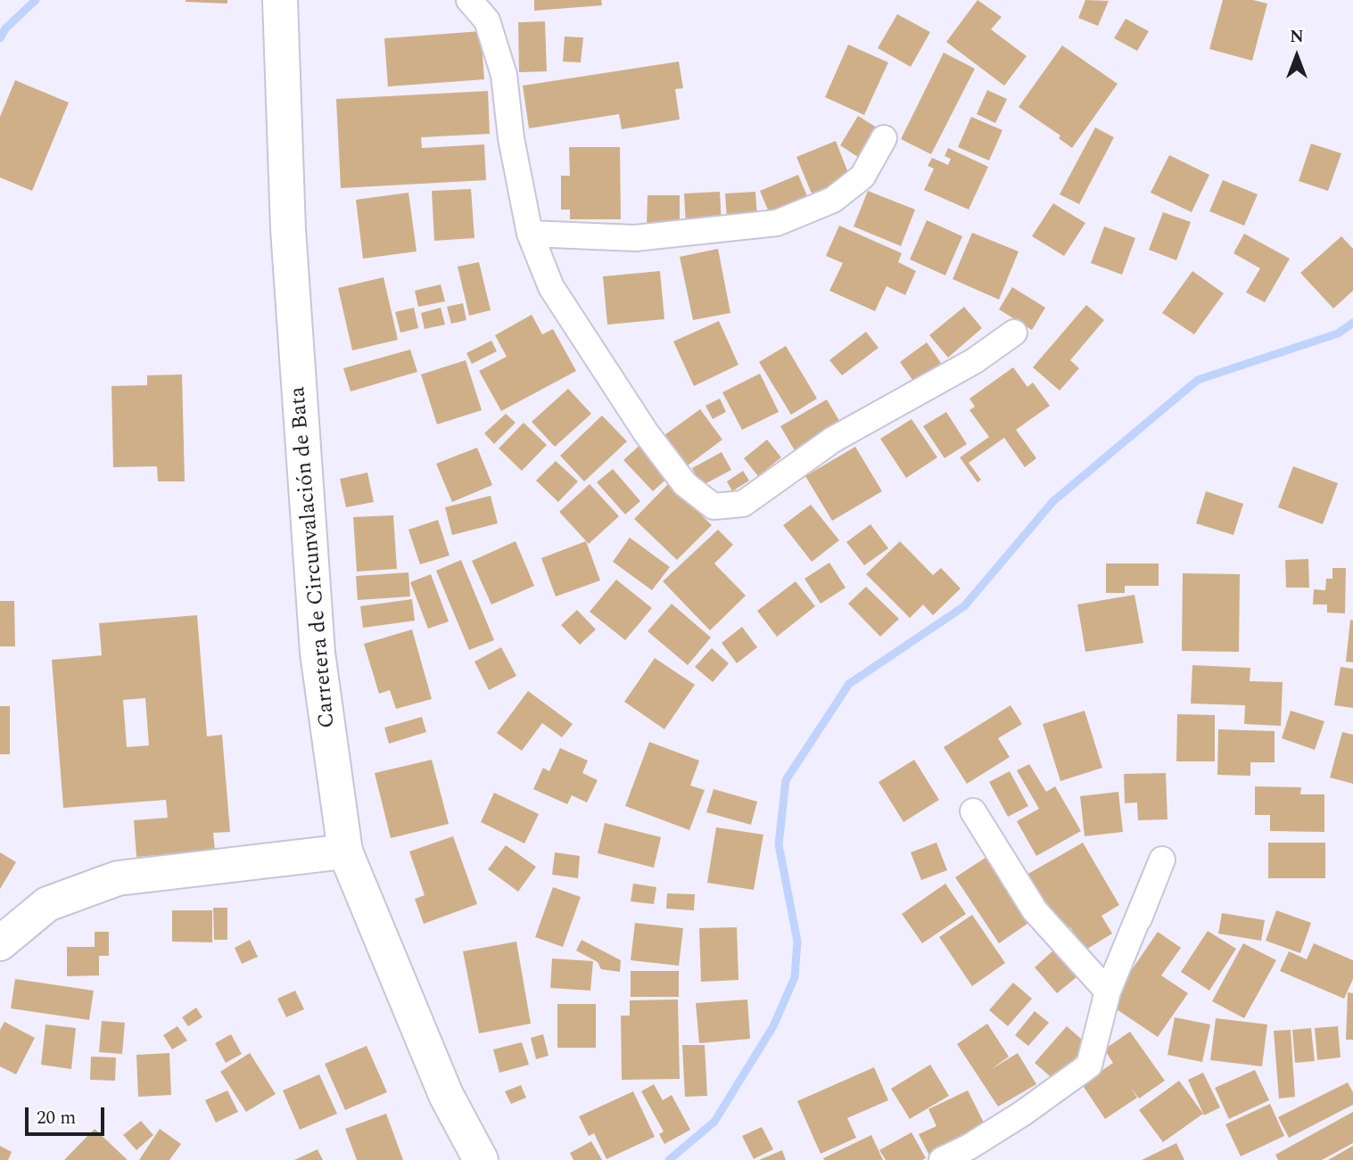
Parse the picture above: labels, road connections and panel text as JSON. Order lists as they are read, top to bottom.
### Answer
{
  "streets": {
    "main road": ["Carretera de Circunvalación de Bata"]
  },
  "scale_bar": "20 m",
  "north": "top"
}
